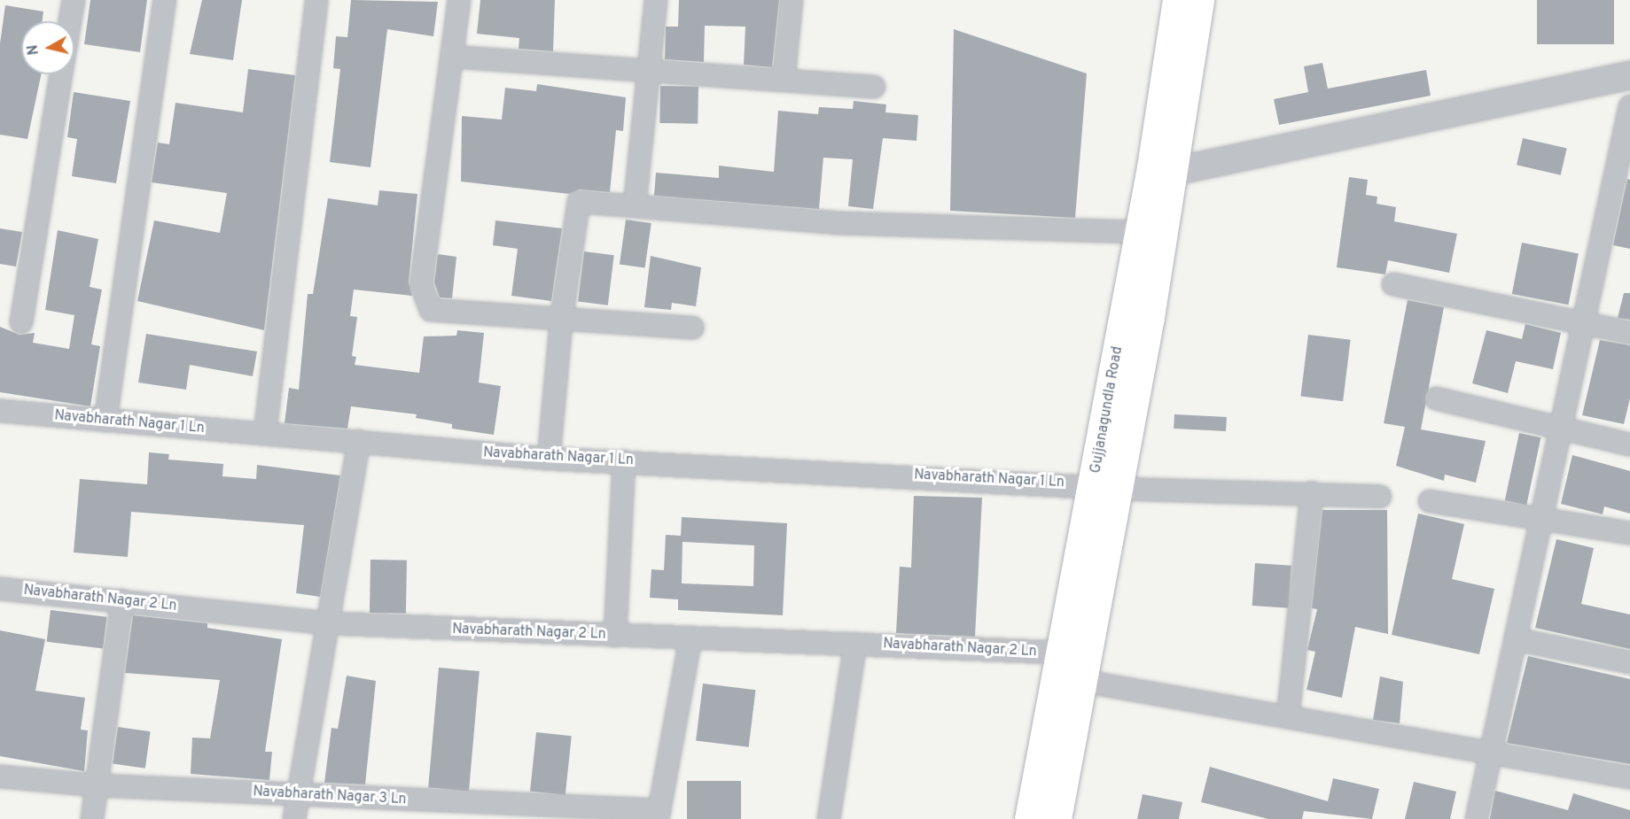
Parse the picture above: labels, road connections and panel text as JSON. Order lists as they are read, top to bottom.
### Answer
{
  "streets": {
    "main road": ["Gujjanagundla Road"],
    "street": ["Navabharath Nagar 1 Ln", "Navabharath Nagar 2 Ln", "Navabharath Nagar 3 Ln"]
  },
  "crossings": [
    ["Gujjanagundla Road", "Navabharath Nagar 1 Ln"],
    ["Gujjanagundla Road", "Navabharath Nagar 2 Ln"]
  ],
  "north": "left"
}
